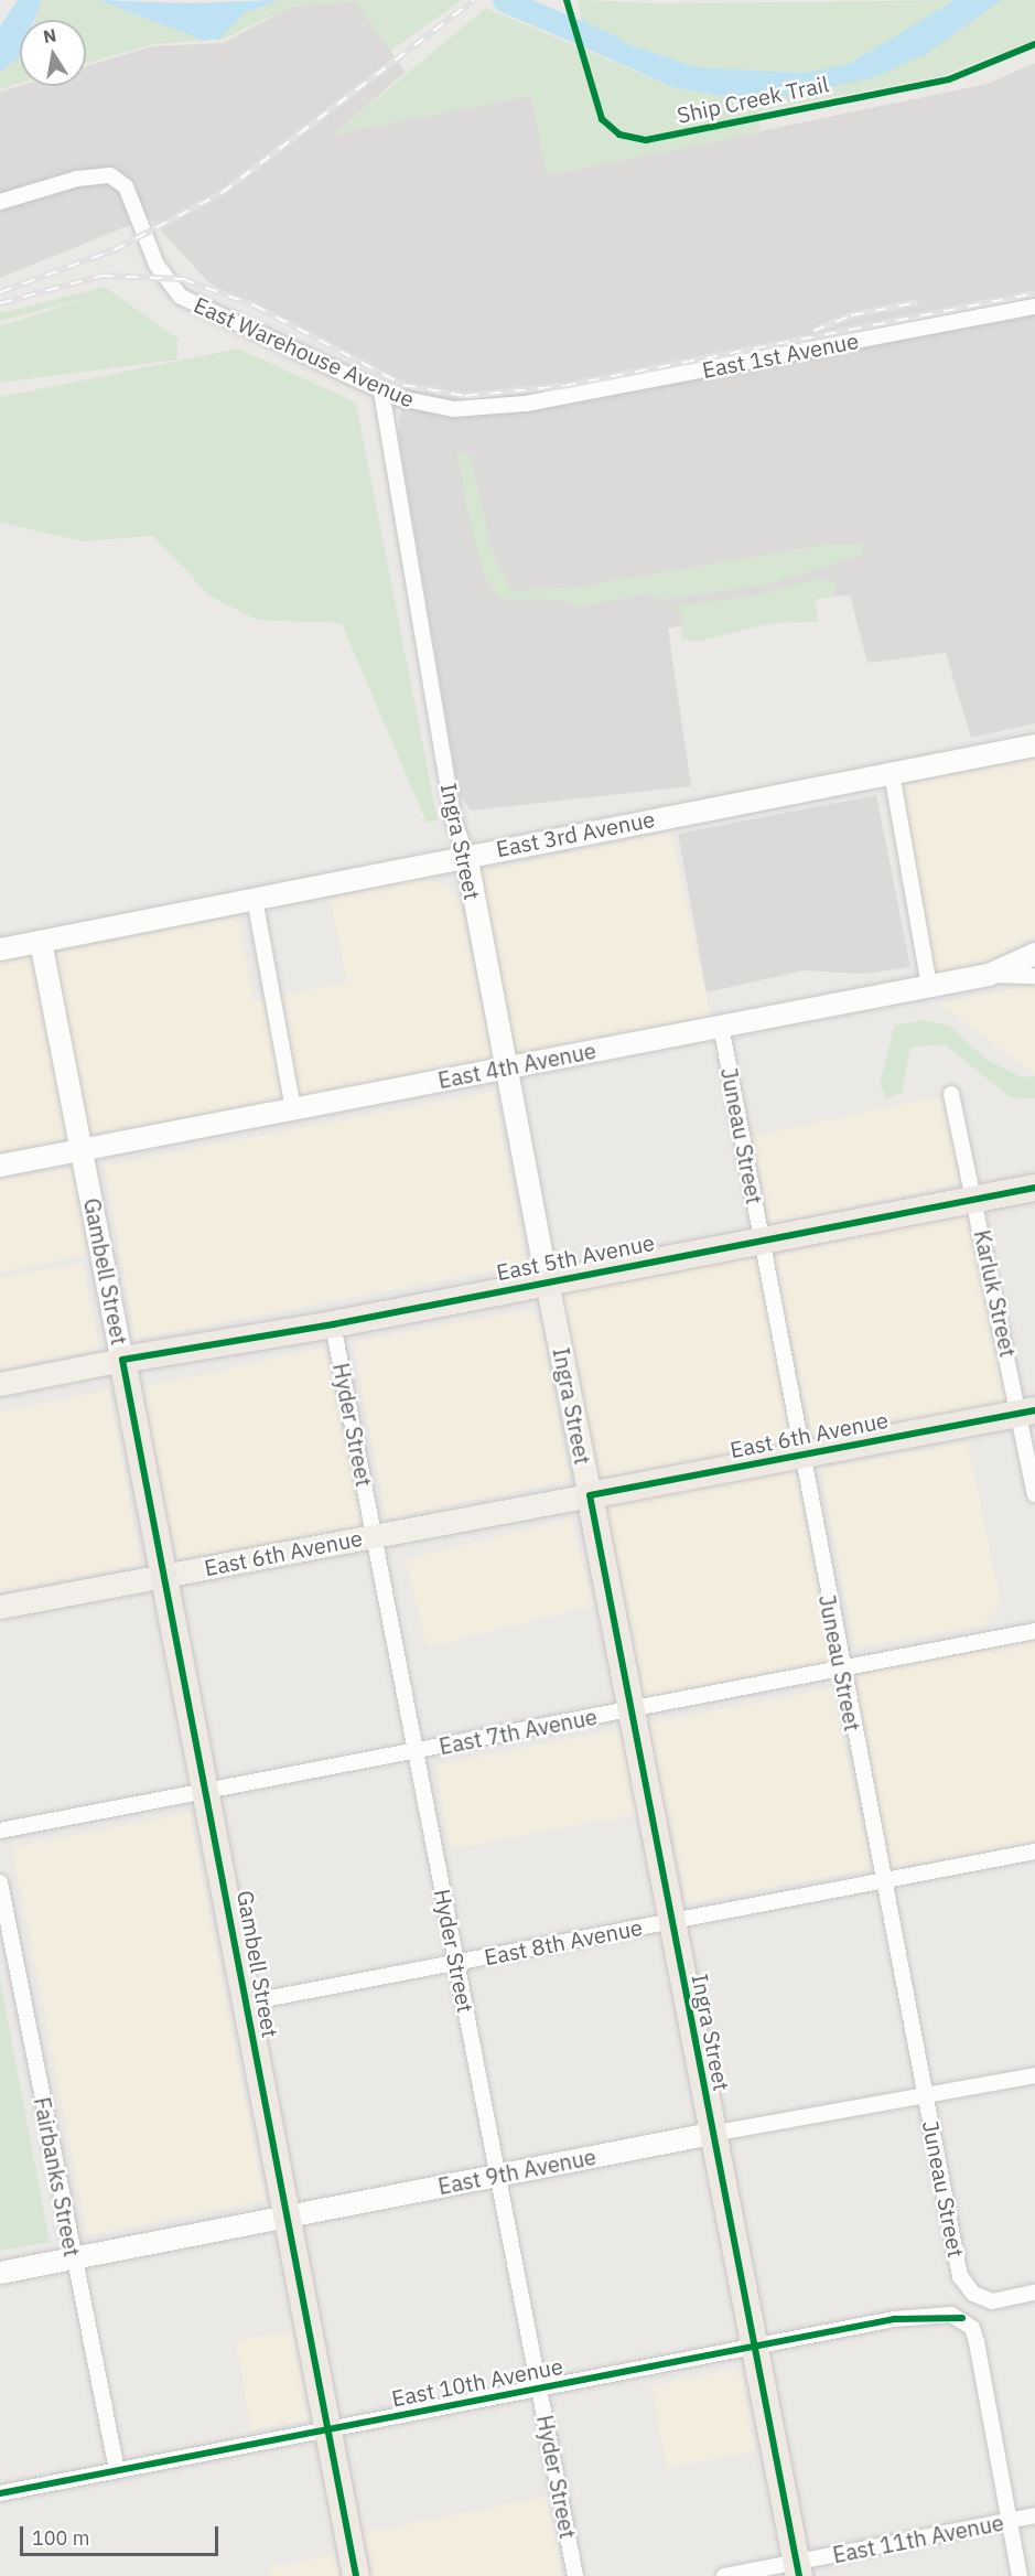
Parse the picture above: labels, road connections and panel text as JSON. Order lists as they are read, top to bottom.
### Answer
{
  "streets": {
    "highway": [
      "Ingra Street",
      "East 5th Avenue",
      "Gambell Street",
      "East 6th Avenue"
    ],
    "main road": ["East 3rd Avenue", "East 4th Avenue", "East 9th Avenue"],
    "street": [
      "East Warehouse Avenue",
      "East 1st Avenue",
      "Juneau Street",
      "Karluk Street",
      "Hyder Street",
      "East 7th Avenue",
      "East 8th Avenue",
      "Fairbanks Street",
      "East 10th Avenue",
      "East 11th Avenue"
    ],
    "cycle path": ["Ship Creek Trail"]
  },
  "crossings": [
    ["East Warehouse Avenue", "East 1st Avenue"],
    ["East Warehouse Avenue", "Ingra Street"],
    ["East 3rd Avenue", "Ingra Street"],
    ["East 3rd Avenue", "Gambell Street"],
    ["Ingra Street", "East 4th Avenue"],
    ["Ingra Street", "East 5th Avenue"],
    ["Ingra Street", "East 6th Avenue"],
    ["Ingra Street", "East 7th Avenue"],
    ["Ingra Street", "East 8th Avenue"],
    ["Ingra Street", "East 9th Avenue"],
    ["Ingra Street", "East 10th Avenue"],
    ["Ingra Street", "East 11th Avenue"],
    ["East 4th Avenue", "Juneau Street"],
    ["East 4th Avenue", "Gambell Street"],
    ["Juneau Street", "East 5th Avenue"],
    ["Juneau Street", "East 6th Avenue"],
    ["Juneau Street", "East 7th Avenue"],
    ["Juneau Street", "East 8th Avenue"],
    ["Juneau Street", "East 9th Avenue"],
    ["East 5th Avenue", "Gambell Street"],
    ["East 5th Avenue", "Karluk Street"],
    ["East 5th Avenue", "Hyder Street"],
    ["Gambell Street", "East 6th Avenue"],
    ["Gambell Street", "East 7th Avenue"],
    ["Gambell Street", "East 8th Avenue"],
    ["Gambell Street", "East 9th Avenue"],
    ["Gambell Street", "East 10th Avenue"],
    ["Karluk Street", "East 6th Avenue"],
    ["Hyder Street", "East 6th Avenue"],
    ["Hyder Street", "East 7th Avenue"],
    ["Hyder Street", "East 8th Avenue"],
    ["Hyder Street", "East 9th Avenue"],
    ["Hyder Street", "East 10th Avenue"],
    ["East 9th Avenue", "Fairbanks Street"],
    ["Fairbanks Street", "East 10th Avenue"],
    ["East 10th Avenue", "East 11th Avenue"]
  ],
  "scale_bar": "100 m",
  "north": "top"
}
